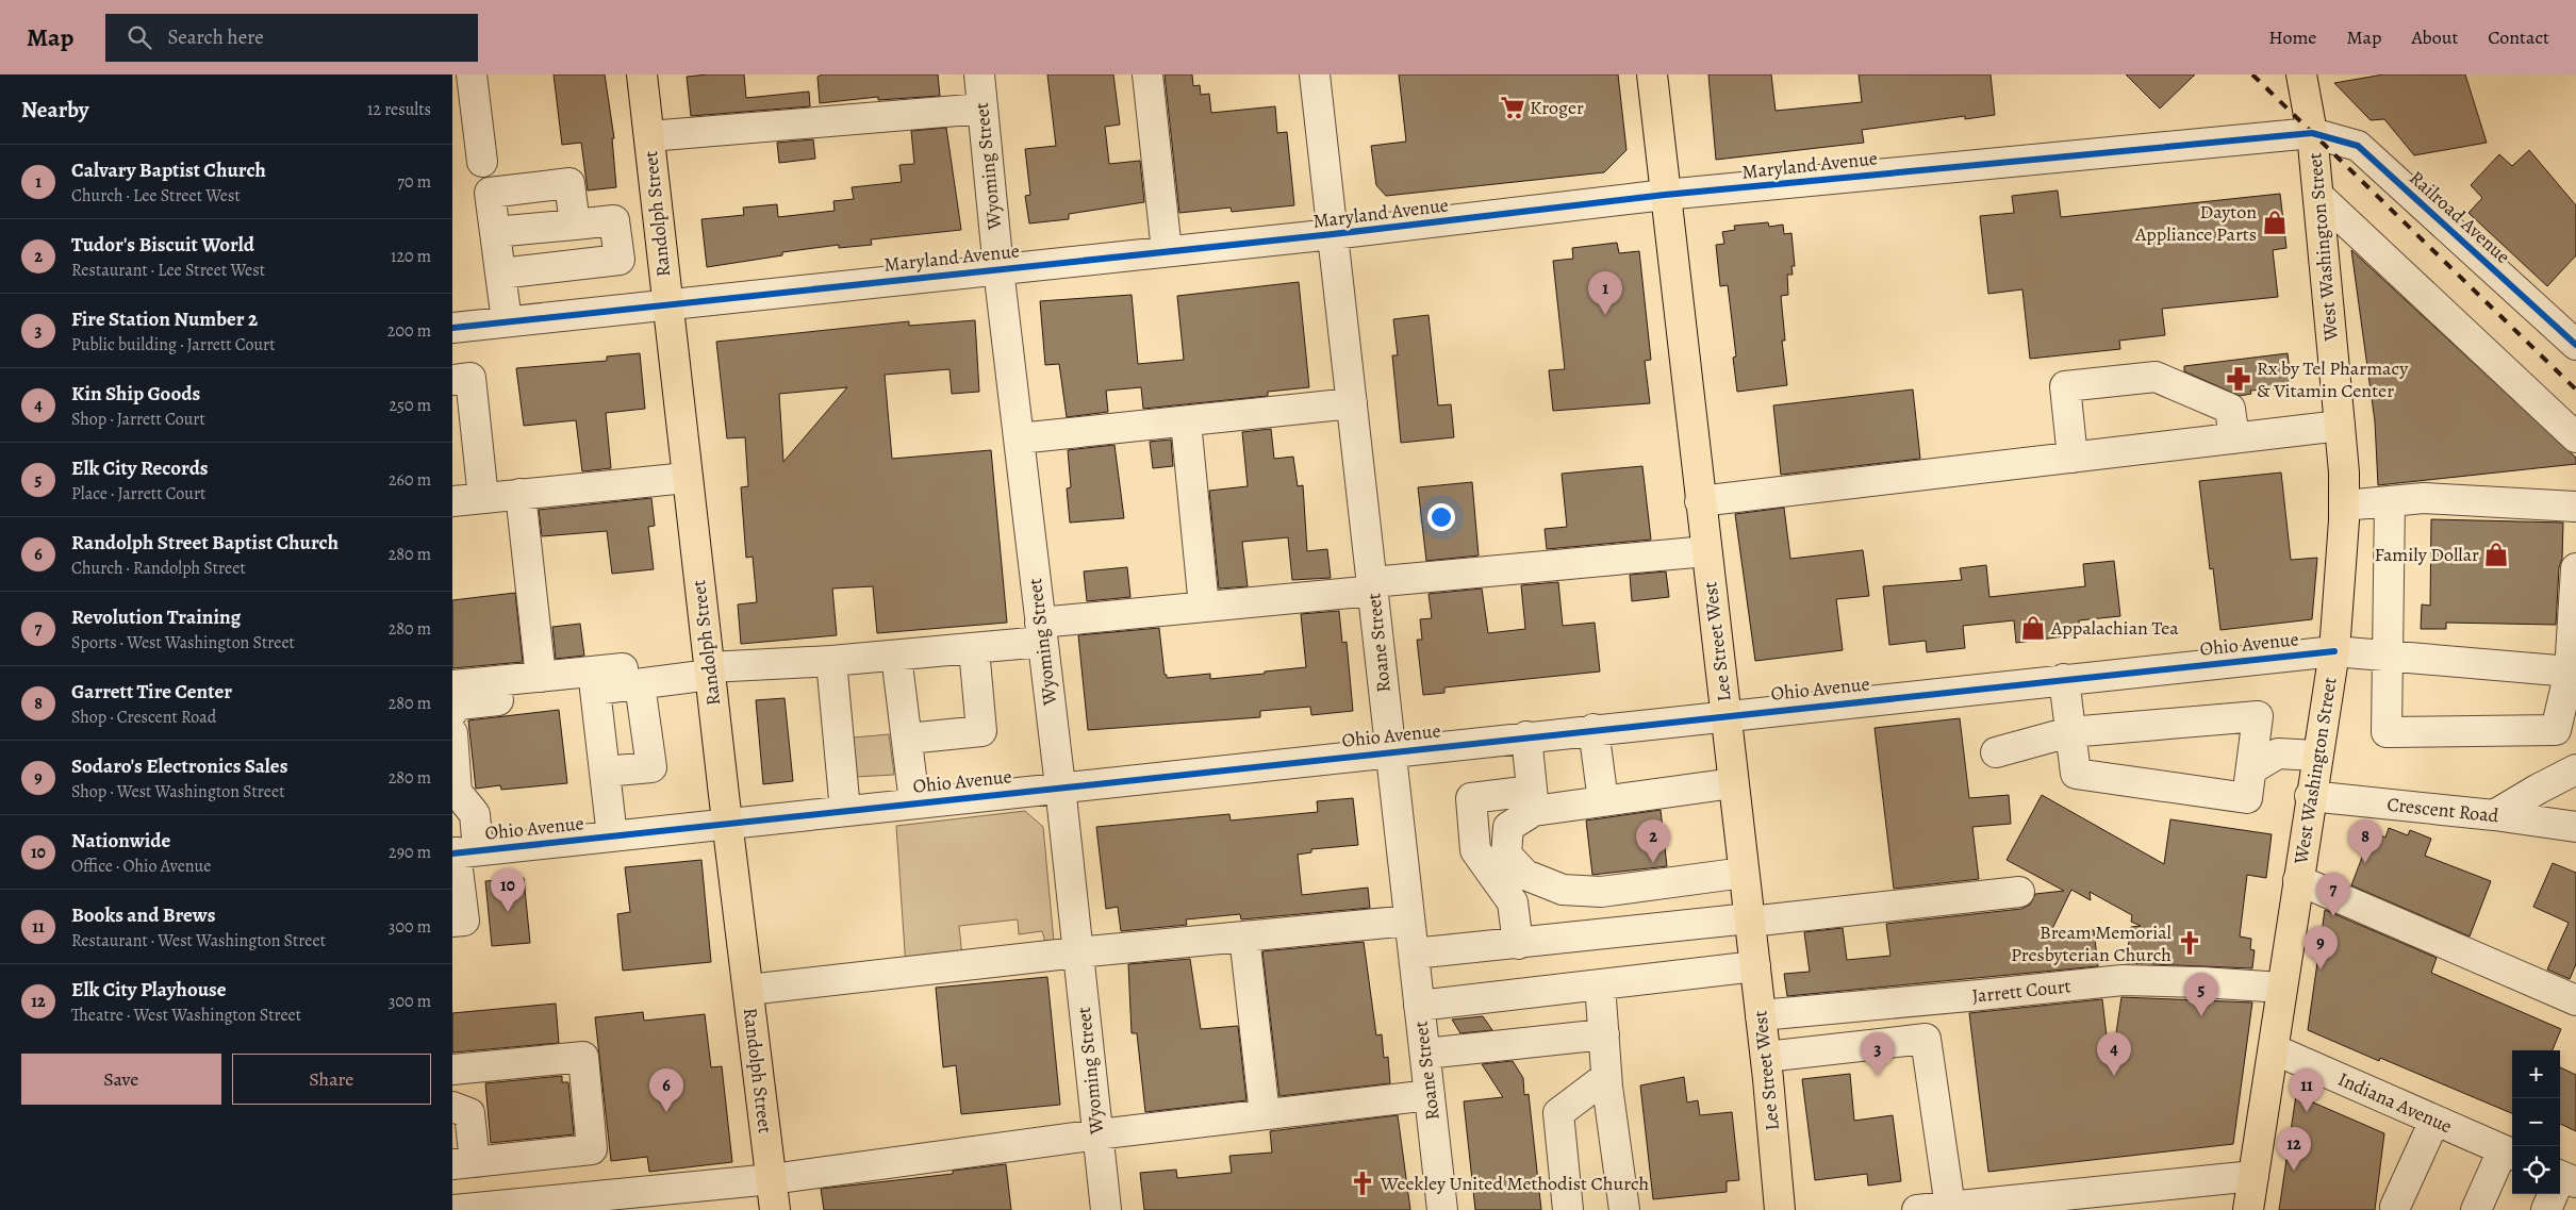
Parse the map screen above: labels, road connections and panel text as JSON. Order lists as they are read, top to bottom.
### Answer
{
  "streets": {
    "main road": ["Randolph Street", "West Washington Street", "Lee Street West"],
    "street": [
      "Maryland Avenue",
      "Wyoming Street",
      "Railroad Avenue",
      "Roane Street",
      "Ohio Avenue",
      "Crescent Road",
      "Jarrett Court",
      "Indiana Avenue"
    ]
  },
  "crossings": [
    ["Maryland Avenue", "Wyoming Street"],
    ["Maryland Avenue", "Randolph Street"],
    ["Maryland Avenue", "Railroad Avenue"],
    ["Maryland Avenue", "West Washington Street"],
    ["Maryland Avenue", "Lee Street West"],
    ["Maryland Avenue", "Roane Street"],
    ["Wyoming Street", "Ohio Avenue"],
    ["Randolph Street", "Ohio Avenue"],
    ["Railroad Avenue", "West Washington Street"],
    ["West Washington Street", "Ohio Avenue"],
    ["West Washington Street", "Crescent Road"],
    ["West Washington Street", "Jarrett Court"],
    ["West Washington Street", "Indiana Avenue"],
    ["Lee Street West", "Ohio Avenue"],
    ["Lee Street West", "Jarrett Court"],
    ["Roane Street", "Ohio Avenue"]
  ],
  "places": {
    "supermarket": ["Kroger"],
    "shop": ["Dayton Appliance Parts", "Family Dollar", "Appalachian Tea"],
    "pharmacy": ["Rx by Tel Pharmacy & Vitamin Center"],
    "church": ["Bream Memorial Presbyterian Church", "Weekley United Methodist Church"]
  },
  "page": {
    "header": "Map",
    "search": "Search here",
    "nav": [
      "Home",
      "Map",
      "About",
      "Contact"
    ],
    "heading": ["Nearby", "12 results"],
    "list": [
      {
        "mark": "1",
        "name": "Calvary Baptist Church",
        "note": "Church · Lee Street West",
        "value": "70 m"
      },
      {
        "mark": "2",
        "name": "Tudor's Biscuit World",
        "note": "Restaurant · Lee Street West",
        "value": "120 m"
      },
      {
        "mark": "3",
        "name": "Fire Station Number 2",
        "note": "Public building · Jarrett Court",
        "value": "200 m"
      },
      {
        "mark": "4",
        "name": "Kin Ship Goods",
        "note": "Shop · Jarrett Court",
        "value": "250 m"
      },
      {
        "mark": "5",
        "name": "Elk City Records",
        "note": "Place · Jarrett Court",
        "value": "260 m"
      },
      {
        "mark": "6",
        "name": "Randolph Street Baptist Church",
        "note": "Church · Randolph Street",
        "value": "280 m"
      },
      {
        "mark": "7",
        "name": "Revolution Training",
        "note": "Sports · West Washington Street",
        "value": "280 m"
      },
      {
        "mark": "8",
        "name": "Garrett Tire Center",
        "note": "Shop · Crescent Road",
        "value": "280 m"
      },
      {
        "mark": "9",
        "name": "Sodaro's Electronics Sales",
        "note": "Shop · West Washington Street",
        "value": "280 m"
      },
      {
        "mark": "10",
        "name": "Nationwide",
        "note": "Office · Ohio Avenue",
        "value": "290 m"
      },
      {
        "mark": "11",
        "name": "Books and Brews",
        "note": "Restaurant · West Washington Street",
        "value": "300 m"
      },
      {
        "mark": "12",
        "name": "Elk City Playhouse",
        "note": "Theatre · West Washington Street",
        "value": "300 m"
      }
    ],
    "pins": [
      "1",
      "2",
      "8",
      "10",
      "7",
      "9",
      "5",
      "3",
      "4",
      "6",
      "11",
      "12"
    ],
    "buttons": ["Save", "Share"],
    "map_buttons": ["+", "−"]
  }
}
